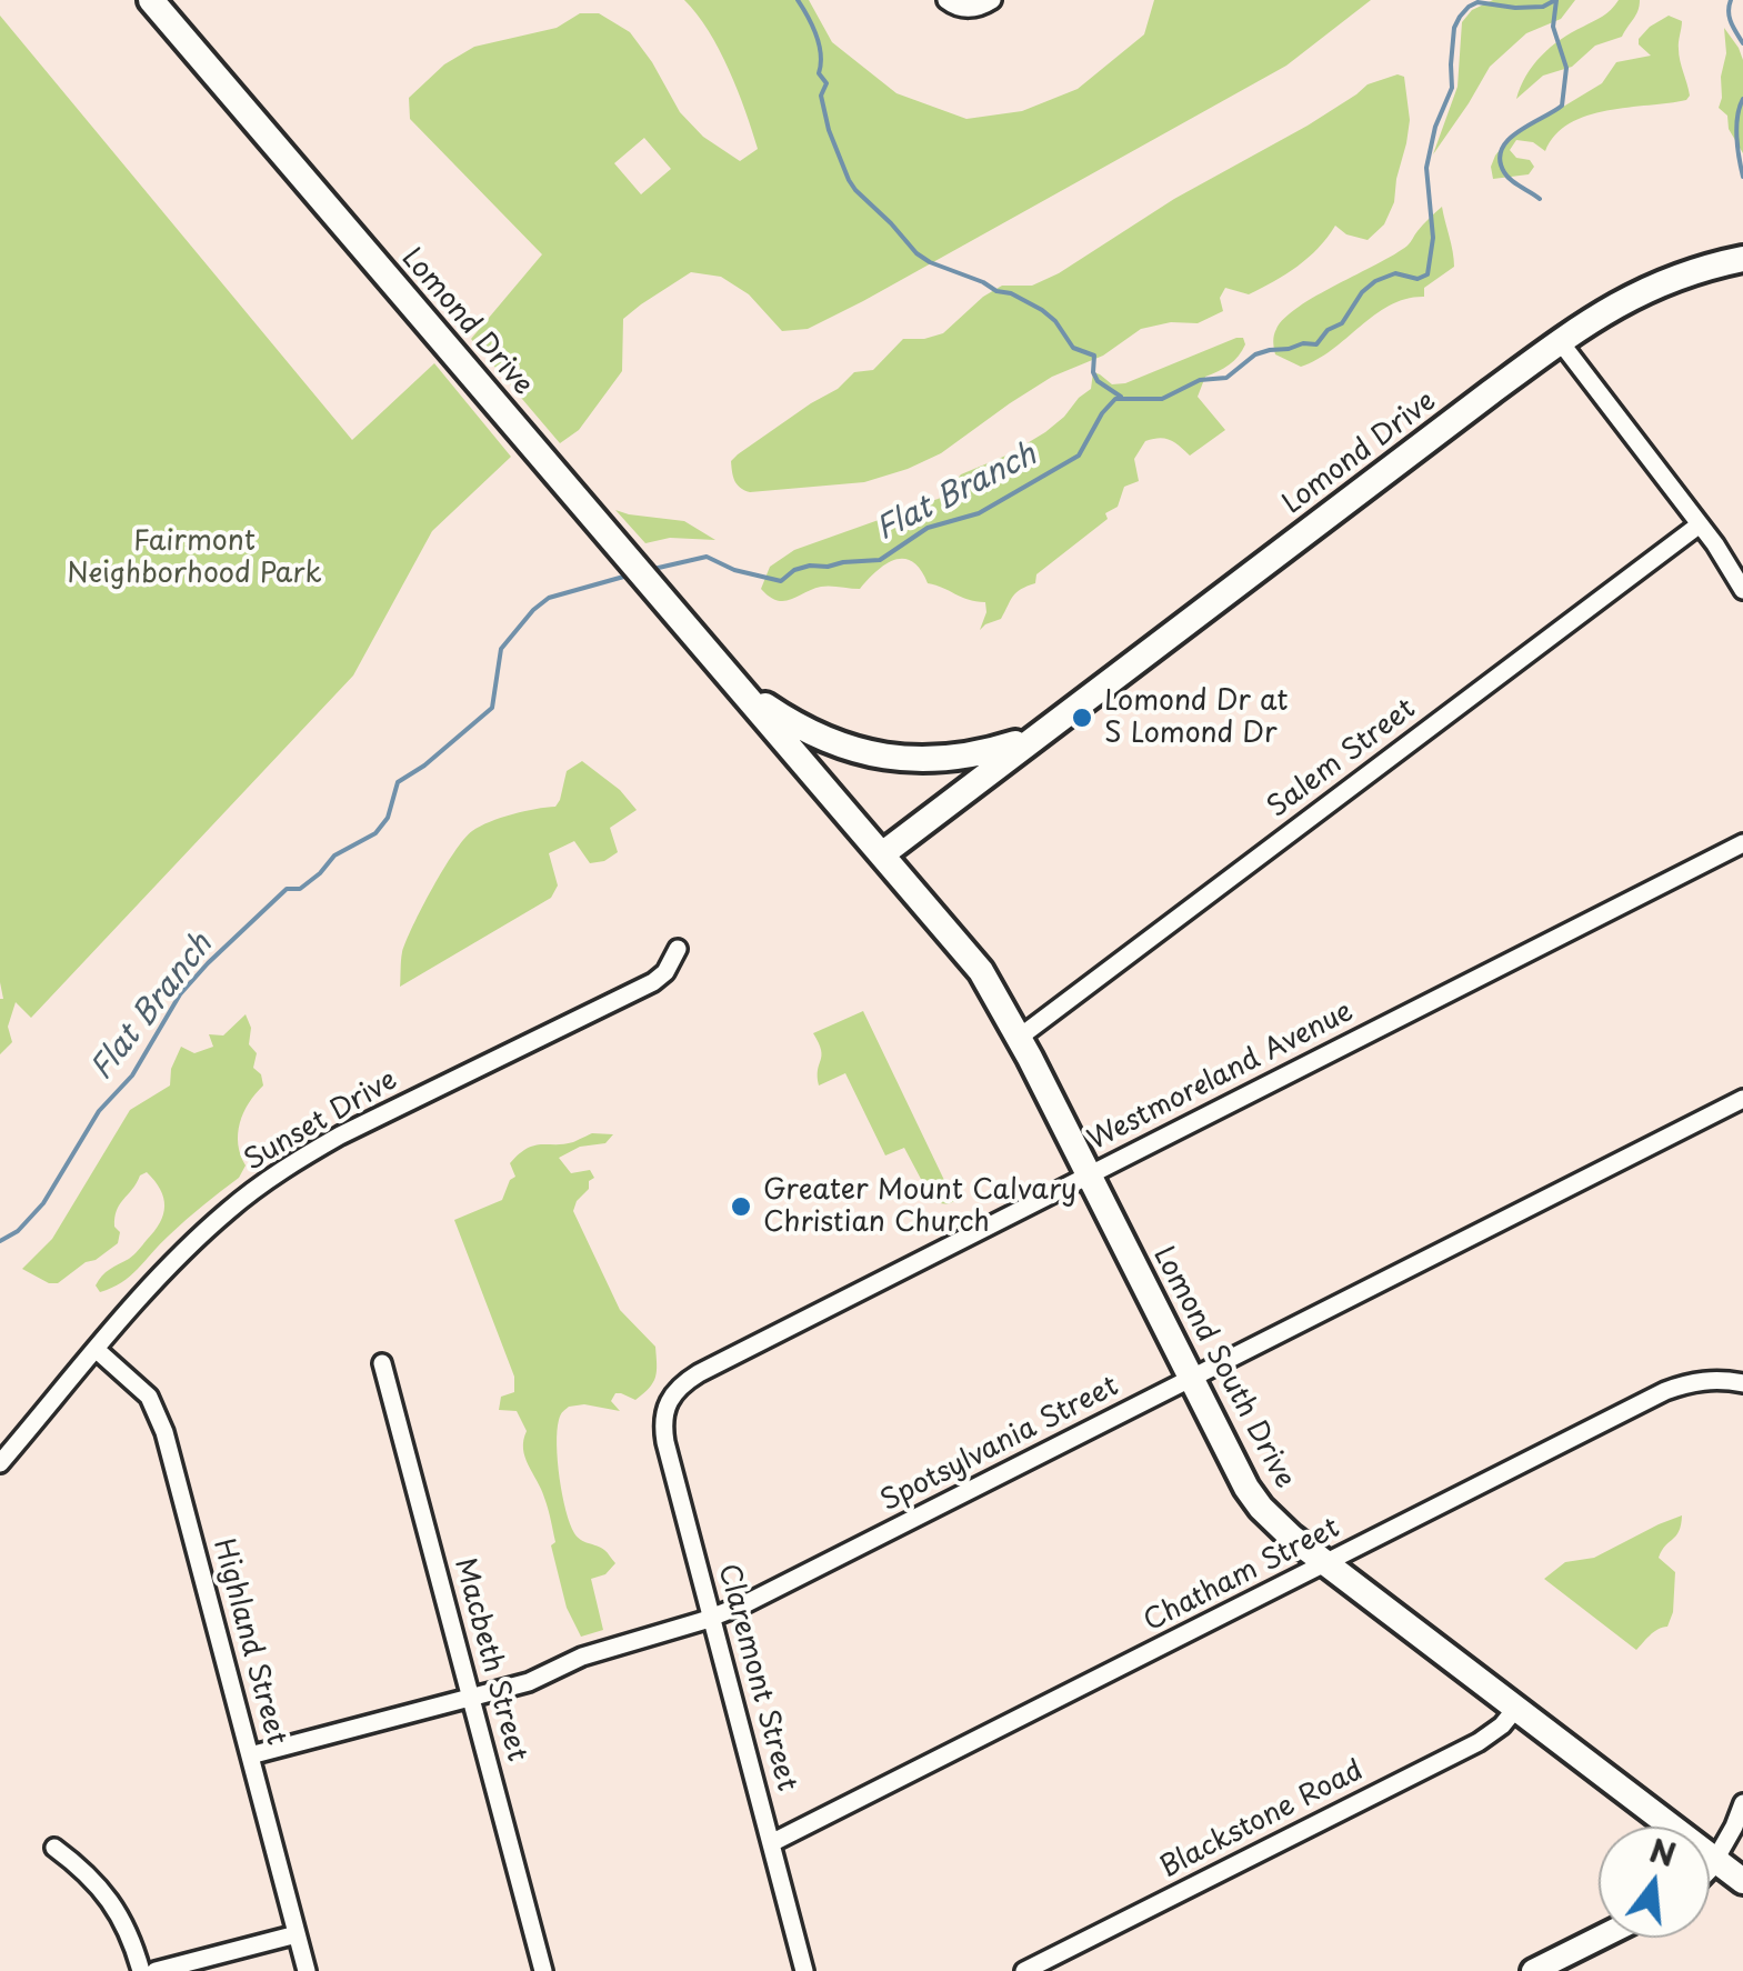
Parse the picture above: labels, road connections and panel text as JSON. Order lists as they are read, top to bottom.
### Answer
{
  "streets": {
    "main road": ["Lomond Drive", "Lomond South Drive"],
    "street": [
      "Salem Street",
      "Westmoreland Avenue",
      "Sunset Drive",
      "Spotsylvania Street",
      "Chatham Street",
      "Highland Street",
      "Macbeth Street",
      "Claremont Street",
      "Blackstone Road"
    ]
  },
  "crossings": [
    ["Lomond Drive", "Lomond South Drive"],
    ["Salem Street", "Lomond South Drive"],
    ["Westmoreland Avenue", "Lomond South Drive"],
    ["Westmoreland Avenue", "Claremont Street"],
    ["Sunset Drive", "Highland Street"],
    ["Lomond South Drive", "Spotsylvania Street"],
    ["Lomond South Drive", "Chatham Street"],
    ["Lomond South Drive", "Blackstone Road"],
    ["Spotsylvania Street", "Highland Street"],
    ["Spotsylvania Street", "Macbeth Street"],
    ["Spotsylvania Street", "Claremont Street"],
    ["Chatham Street", "Claremont Street"]
  ],
  "water": ["Flat Branch"],
  "parks": ["Fairmont Neighborhood Park"],
  "places": ["Lomond Dr at S Lomond Dr", "Greater Mount Calvary Christian Church"],
  "north": "top"
}
